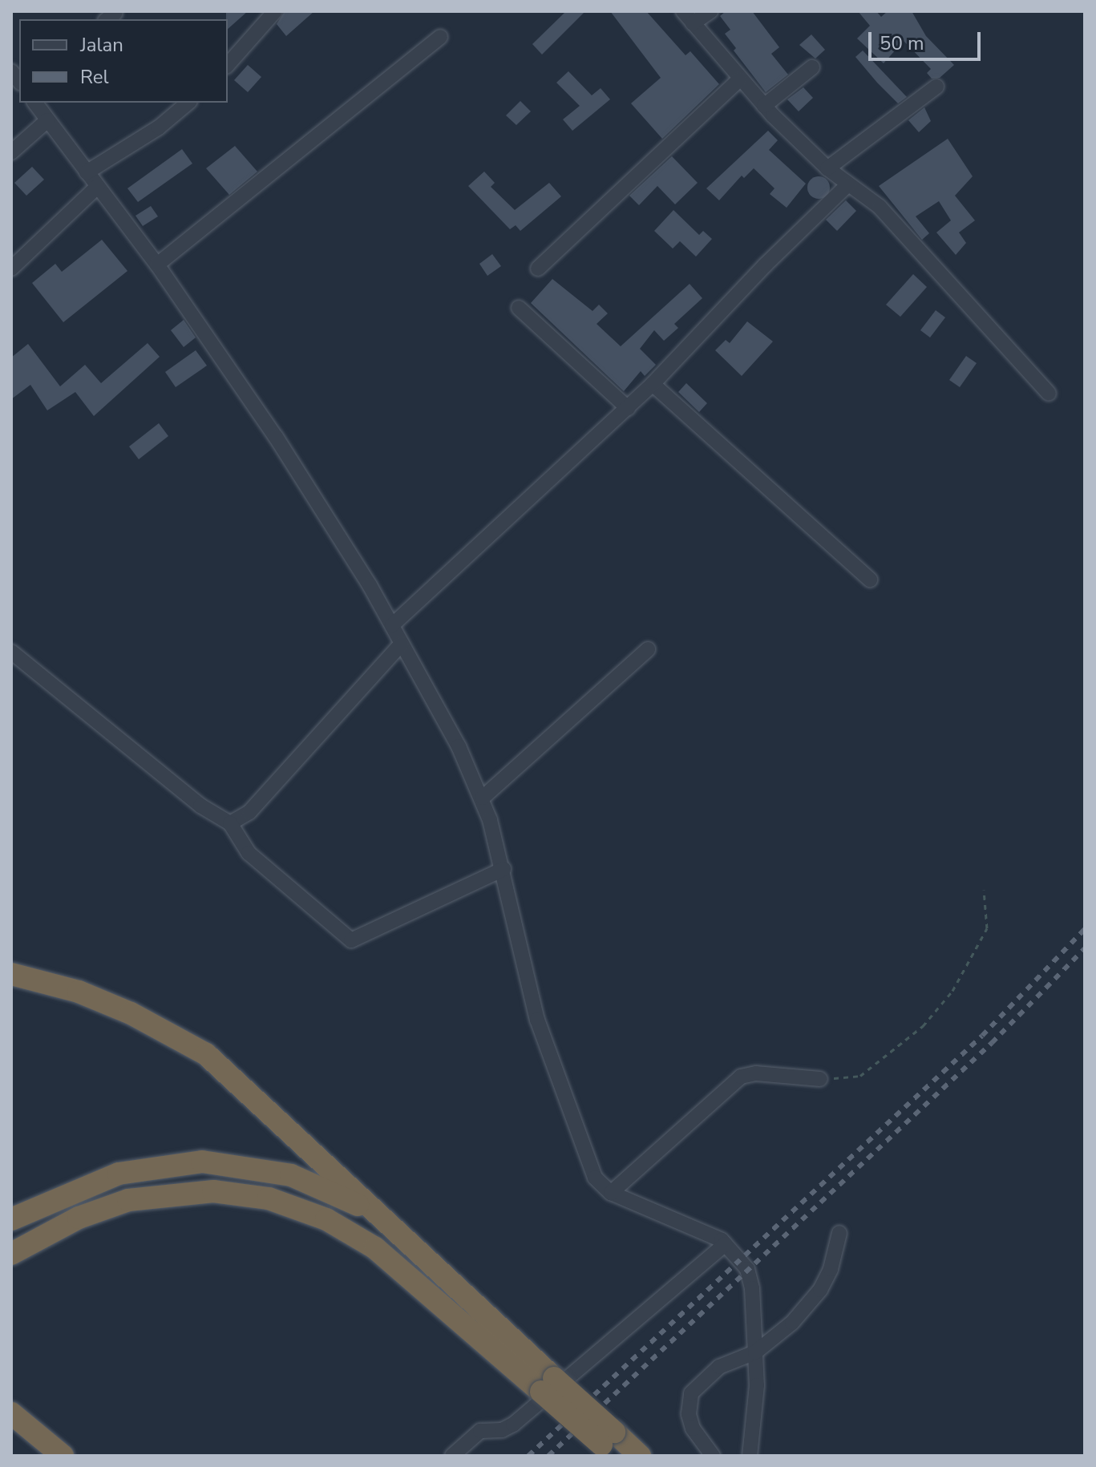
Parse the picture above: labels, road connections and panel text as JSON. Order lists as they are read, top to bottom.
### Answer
{
  "legend": ["Jalan", "Rel"],
  "scale_bar": "50 m"
}
